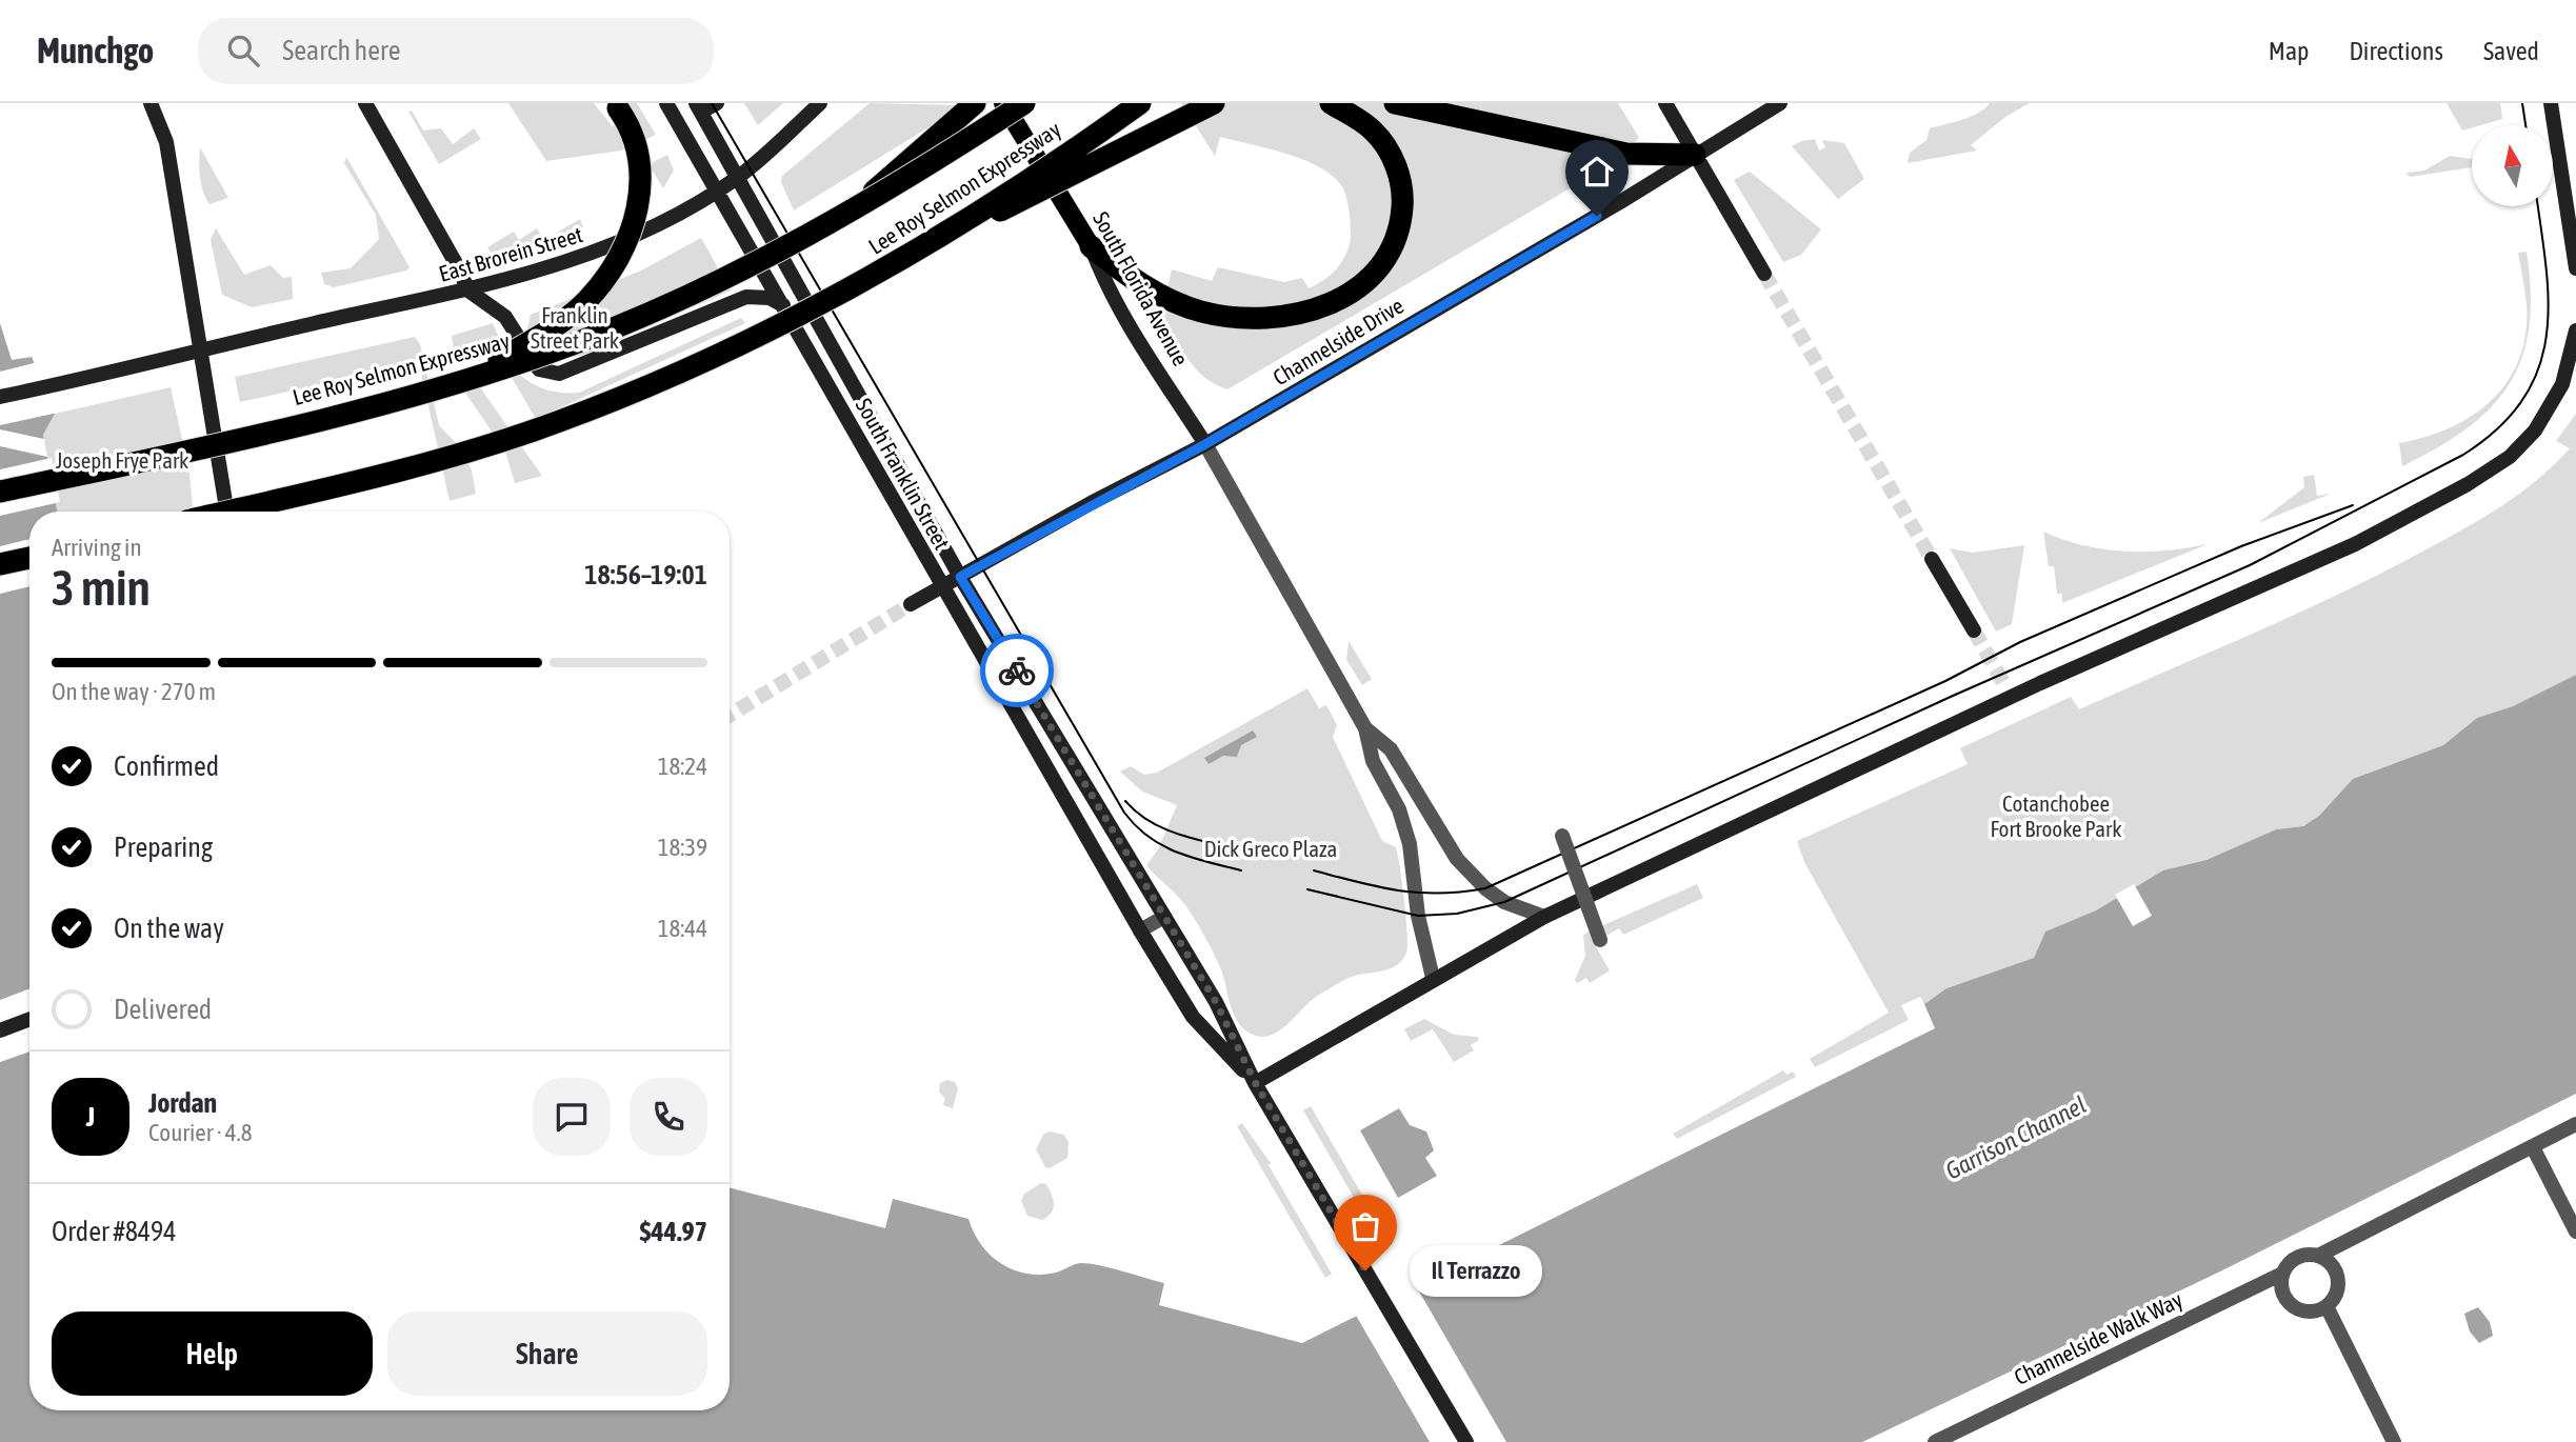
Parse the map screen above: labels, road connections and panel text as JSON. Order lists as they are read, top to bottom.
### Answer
{
  "streets": {
    "highway": ["Lee Roy Selmon Expressway"],
    "main road": ["South Florida Avenue"],
    "street": [
      "East Brorein Street",
      "Channelside Drive",
      "South Franklin Street",
      "Channelside Walk Way"
    ]
  },
  "crossings": [
    ["East Brorein Street", "South Franklin Street"],
    ["South Florida Avenue", "Channelside Drive"],
    ["Channelside Drive", "South Franklin Street"]
  ],
  "water": ["Garrison Channel"],
  "parks": [
    "Franklin Street Park",
    "Joseph Frye Park",
    "Cotanchobee Fort Brooke Park",
    "Dick Greco Plaza"
  ],
  "places": ["Il Terrazzo"],
  "north": "top",
  "page": {
    "header": "Munchgo",
    "search": "Search here",
    "nav": ["Map", "Directions", "Saved"],
    "heading": ["3 min", "Arriving in", "18:56–19:01"],
    "panel": [
      "Jordan",
      "Courier · 4.8",
      "Order #8494",
      "$44.97"
    ],
    "bar": "On the way · 270 m",
    "list": [
      ["Confirmed", "18:24"],
      ["Preparing", "18:39"],
      ["On the way", "18:44"],
      "Delivered"
    ],
    "round": "J",
    "bubble": "Il Terrazzo",
    "buttons": ["Help", "Share"]
  }
}
